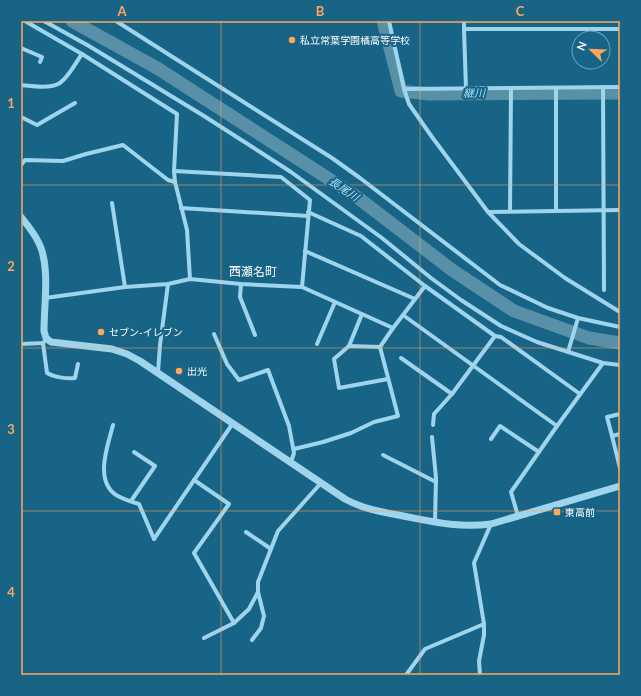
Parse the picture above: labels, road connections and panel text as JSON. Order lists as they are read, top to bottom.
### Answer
{
  "districts": ["西瀬名町"],
  "water": ["継川", "長尾川"],
  "places": {
    "other": ["私立常葉学園橘高等学校", "セブン-イレブン", "出光"],
    "transit": ["東高前"]
  },
  "north": "top left",
  "grid": {
    "columns": ["A", "B", "C"],
    "rows": [
      "1",
      "2",
      "3",
      "4"
    ]
  }
}
